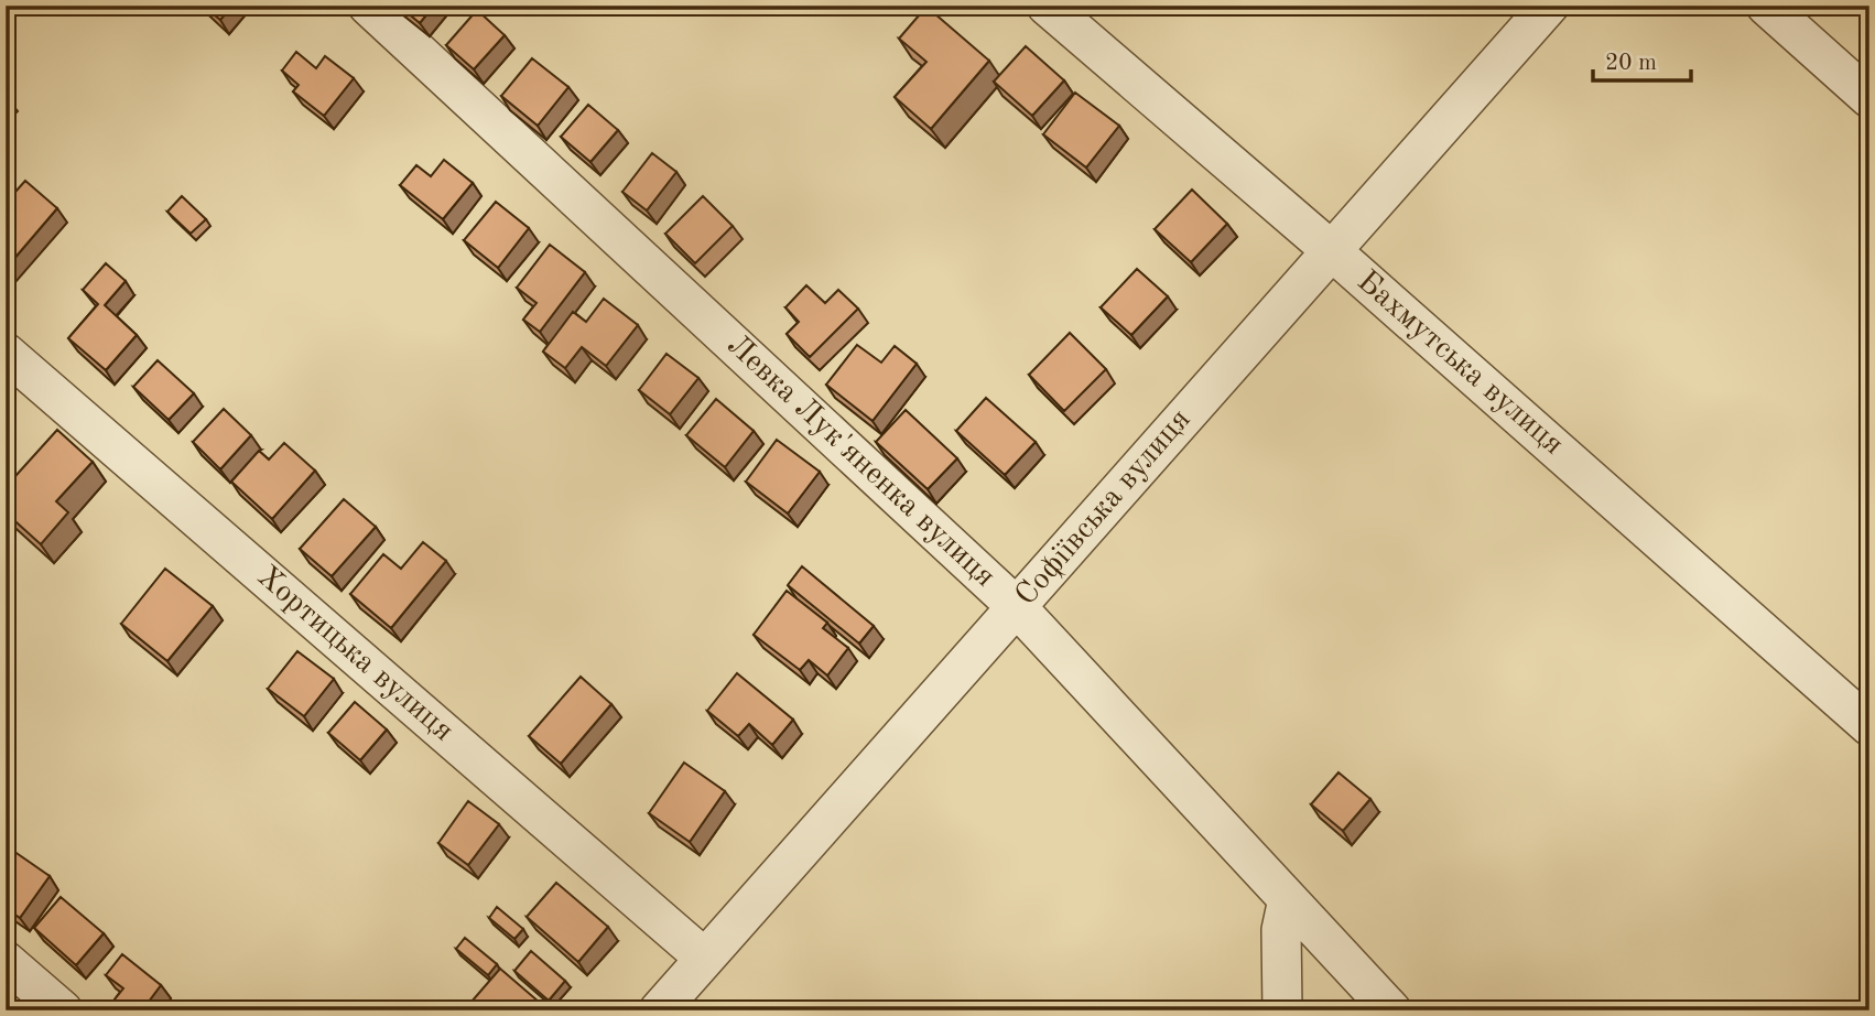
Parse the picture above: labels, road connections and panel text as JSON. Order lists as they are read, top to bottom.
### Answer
{
  "streets": {
    "street": [
      "Бахмутська вулиця",
      "Левка Лук'яненка вулиця",
      "Софіївська вулиця",
      "Хортицька вулиця"
    ]
  },
  "crossings": [
    ["Бахмутська вулиця", "Софіївська вулиця"],
    ["Левка Лук'яненка вулиця", "Софіївська вулиця"],
    ["Софіївська вулиця", "Хортицька вулиця"]
  ],
  "scale_bar": "20 m"
}
